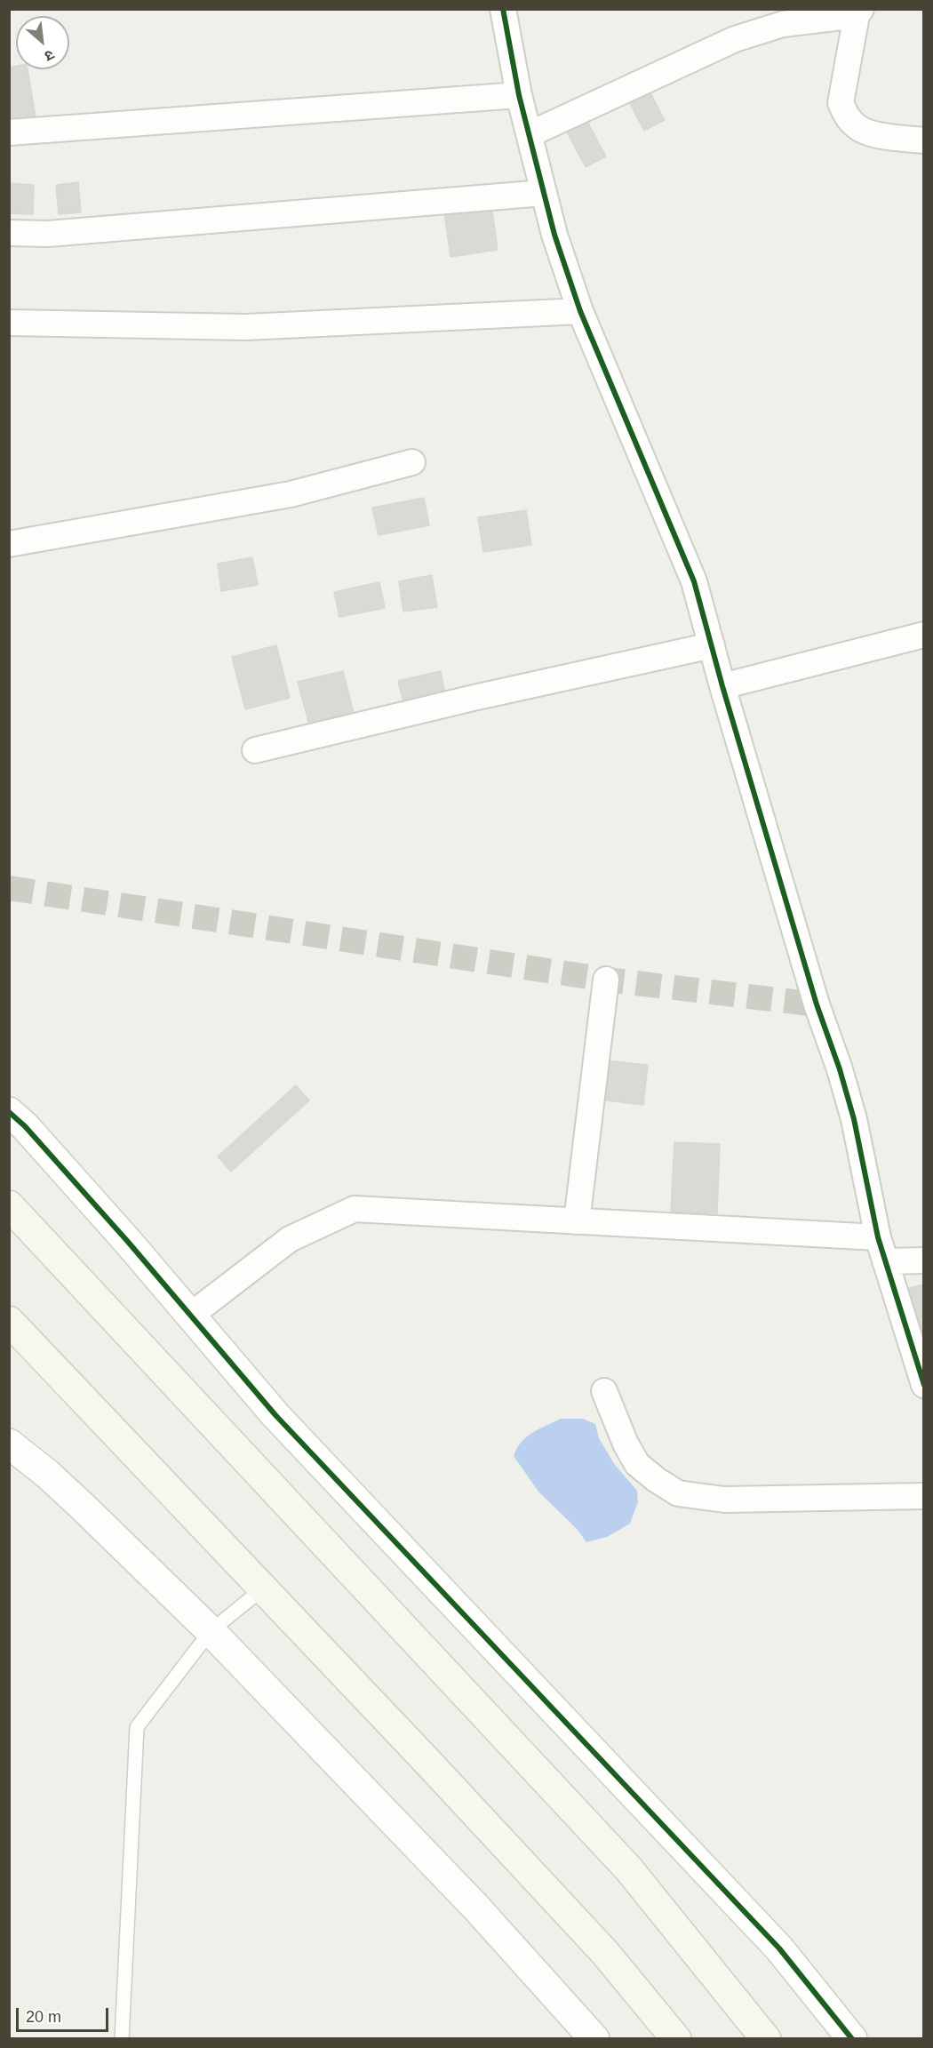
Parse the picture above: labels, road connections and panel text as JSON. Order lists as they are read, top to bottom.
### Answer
{
  "scale_bar": "20 m",
  "north": "bottom right"
}
